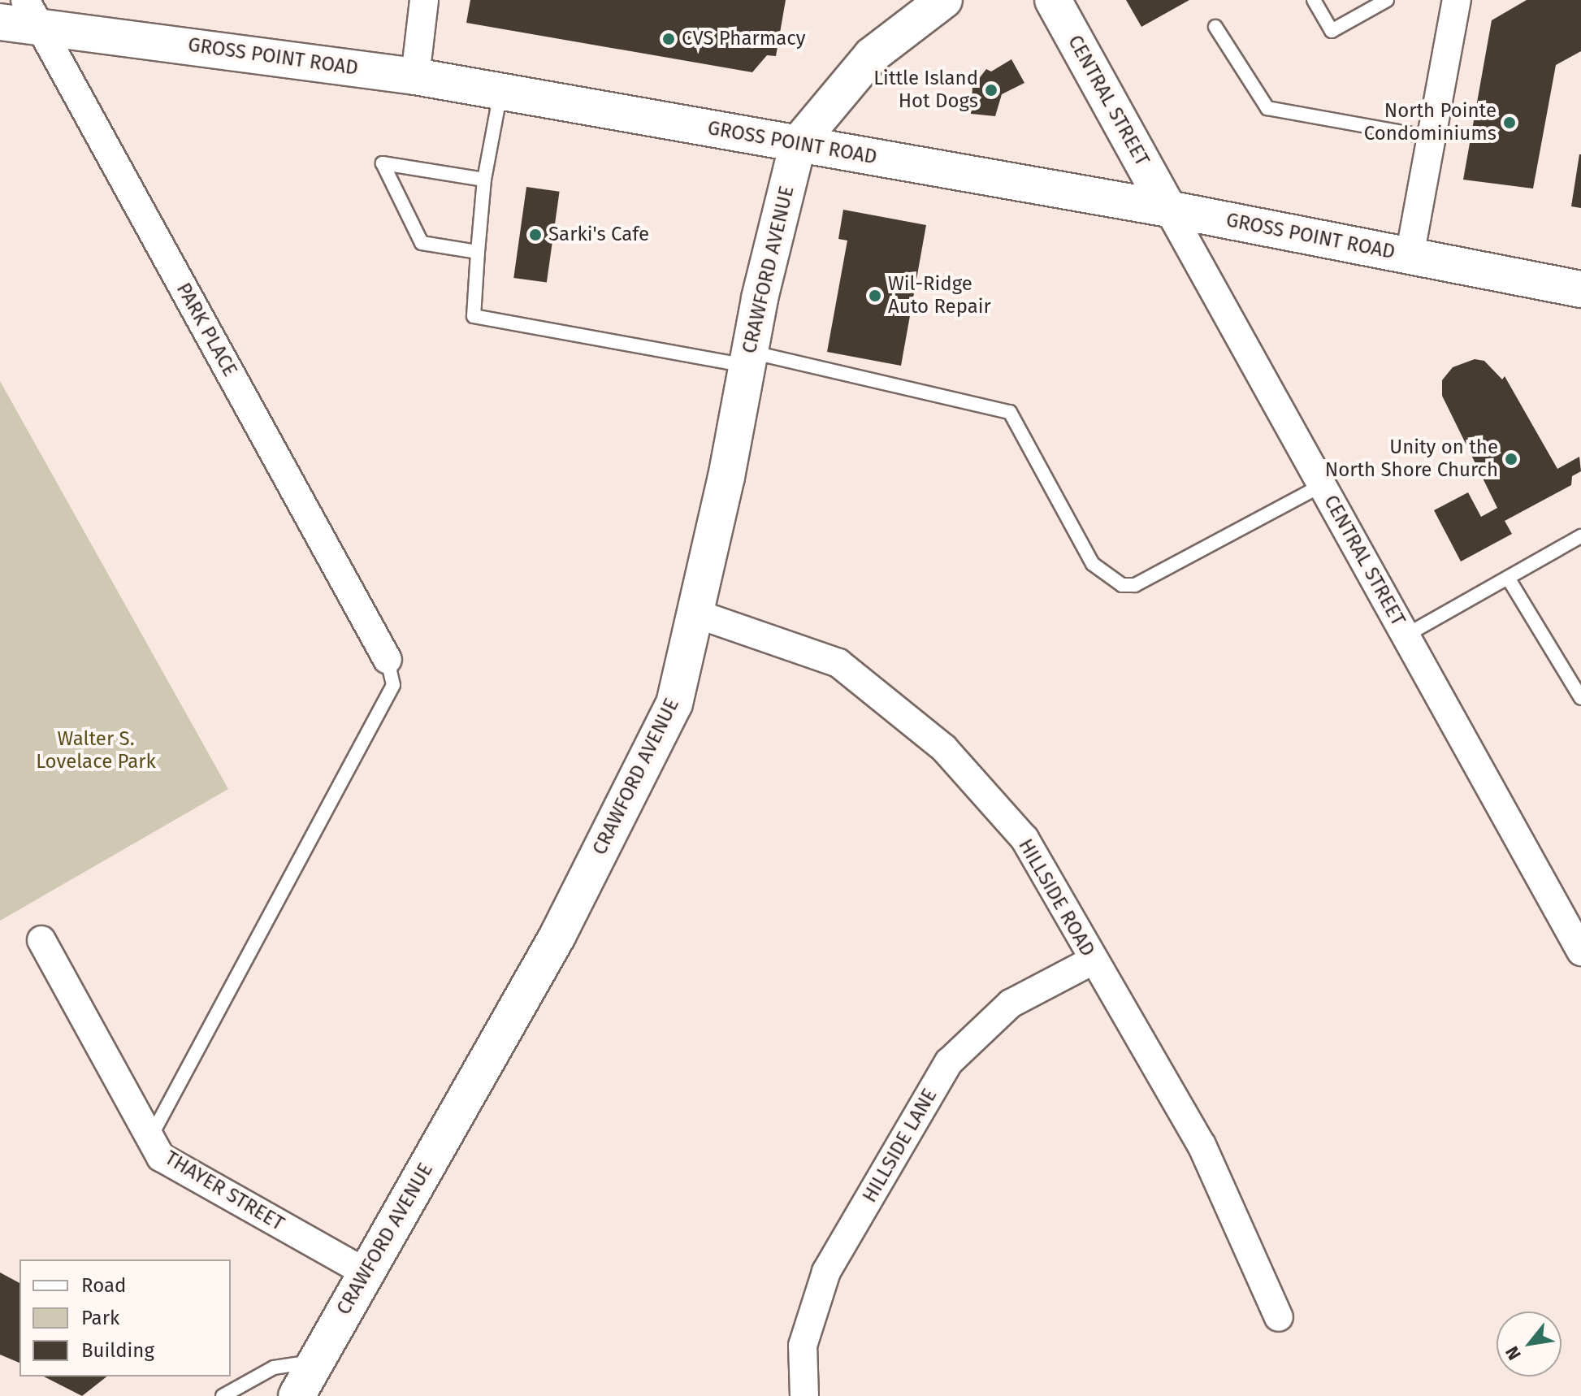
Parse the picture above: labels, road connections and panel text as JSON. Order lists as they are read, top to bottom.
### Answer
{
  "streets": {
    "main road": ["GROSS POINT ROAD", "CENTRAL STREET", "CRAWFORD AVENUE"],
    "street": [
      "PARK PLACE",
      "HILLSIDE ROAD",
      "HILLSIDE LANE",
      "THAYER STREET"
    ]
  },
  "crossings": [
    ["GROSS POINT ROAD", "CENTRAL STREET"],
    ["GROSS POINT ROAD", "CRAWFORD AVENUE"],
    ["GROSS POINT ROAD", "PARK PLACE"],
    ["CRAWFORD AVENUE", "HILLSIDE ROAD"],
    ["CRAWFORD AVENUE", "THAYER STREET"],
    ["HILLSIDE ROAD", "HILLSIDE LANE"]
  ],
  "parks": ["Walter S. Lovelace Park"],
  "places": [
    "CVS Pharmacy",
    "Little Island Hot Dogs",
    "North Pointe Condominiums",
    "Sarki's Cafe",
    "Wil-Ridge Auto Repair",
    "Unity on the North Shore Church"
  ],
  "legend": ["Road", "Park", "Building"],
  "north": "bottom left"
}
